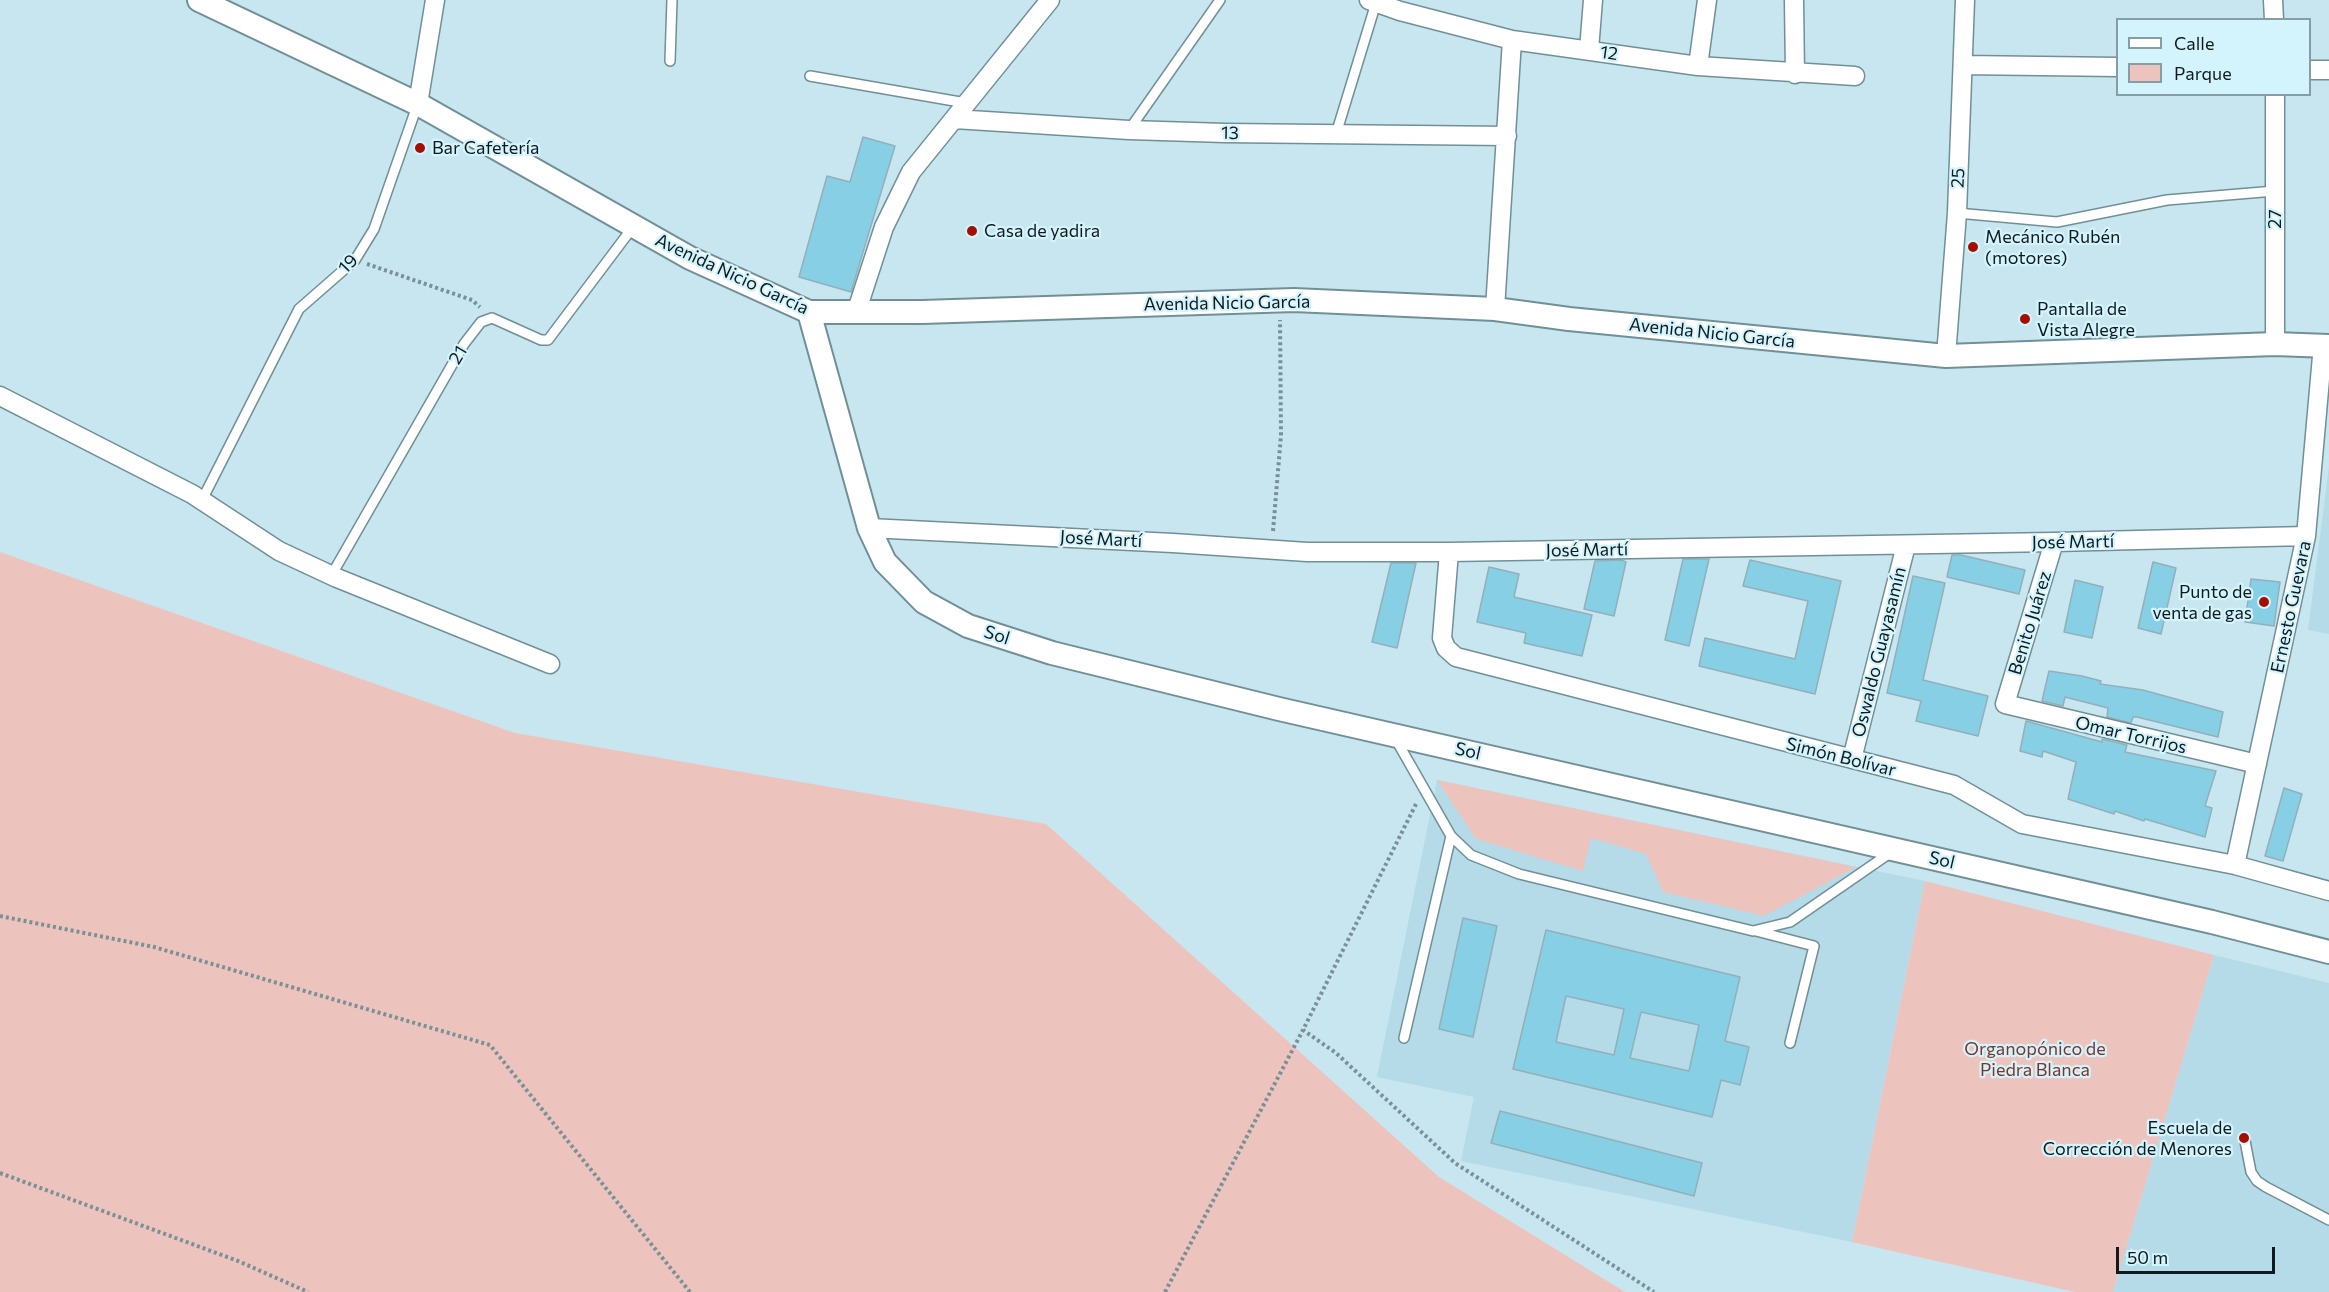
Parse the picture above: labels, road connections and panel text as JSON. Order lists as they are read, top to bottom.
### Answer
{
  "streets": {
    "street": [
      "12",
      "13",
      "25",
      "27",
      "19",
      "Avenida Nicio García",
      "José Martí",
      "Ernesto Guevara",
      "Benito Juárez",
      "Sol",
      "Oswaldo Guayasamín",
      "Omar Torrijos",
      "Simón Bolívar"
    ],
    "lane": ["21"]
  },
  "crossings": [
    ["25", "Avenida Nicio García"],
    ["27", "Avenida Nicio García"],
    ["19", "Avenida Nicio García"],
    ["Avenida Nicio García", "Ernesto Guevara"],
    ["Avenida Nicio García", "Sol"],
    ["José Martí", "Ernesto Guevara"],
    ["José Martí", "Benito Juárez"],
    ["José Martí", "Sol"],
    ["José Martí", "Oswaldo Guayasamín"],
    ["José Martí", "Simón Bolívar"],
    ["Ernesto Guevara", "Omar Torrijos"],
    ["Ernesto Guevara", "Simón Bolívar"],
    ["Benito Juárez", "Omar Torrijos"],
    ["Oswaldo Guayasamín", "Simón Bolívar"]
  ],
  "parks": ["Organopónico de Piedra Blanca"],
  "places": [
    "Bar Cafetería",
    "Casa de yadira",
    "Mecánico Rubén (motores)",
    "Pantalla de Vista Alegre",
    "Punto de venta de gas",
    "Escuela de Corrección de Menores"
  ],
  "legend": ["Calle", "Parque"],
  "scale_bar": "50 m"
}
